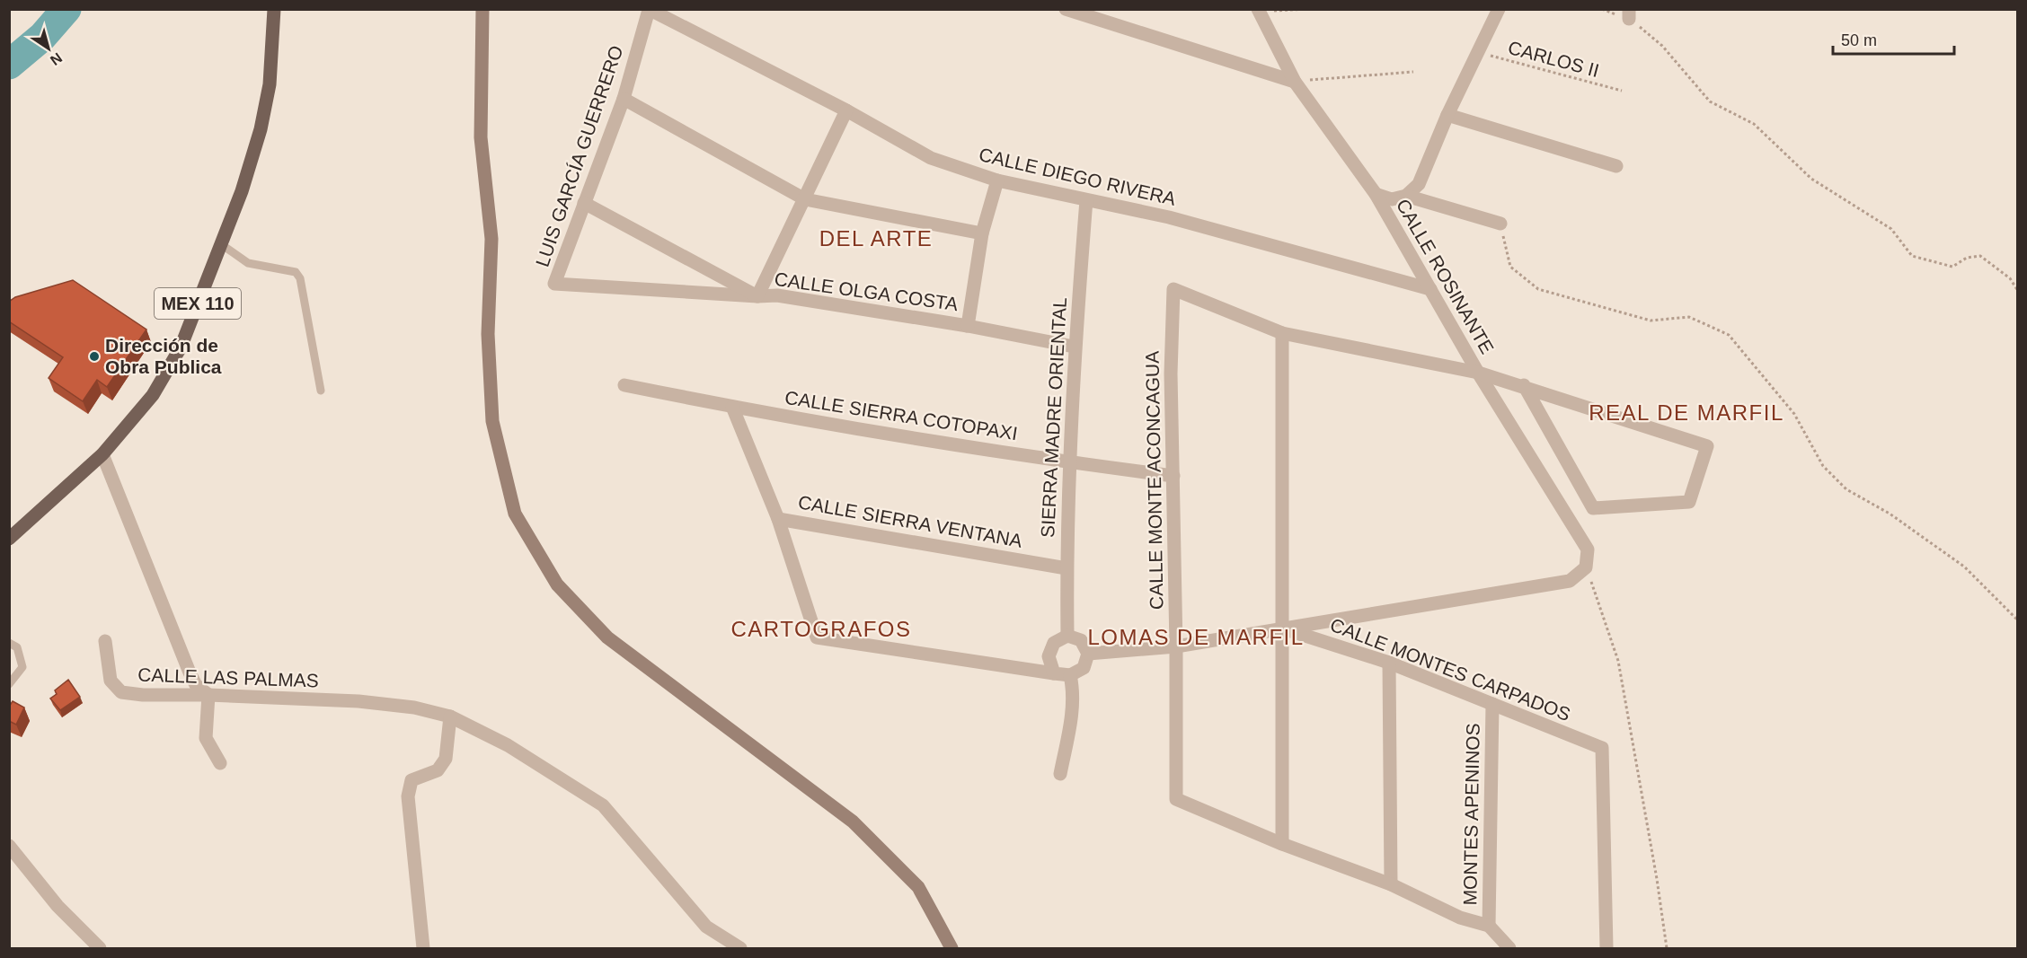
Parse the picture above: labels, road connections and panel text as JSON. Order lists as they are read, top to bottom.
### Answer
{
  "streets": {
    "main road": ["MEX 110"],
    "street": [
      "LUIS GARCÍA GUERRERO",
      "CALLE DIEGO RIVERA",
      "CALLE ROSINANTE",
      "CALLE OLGA COSTA",
      "CALLE SIERRA COTOPAXI",
      "SIERRA MADRE ORIENTAL",
      "CALLE MONTE ACONCAGUA",
      "CALLE SIERRA VENTANA",
      "CALLE MONTES CARPADOS",
      "CALLE LAS PALMAS",
      "MONTES APENINOS"
    ],
    "path": ["CARLOS II"]
  },
  "crossings": [
    ["LUIS GARCÍA GUERRERO", "CALLE DIEGO RIVERA"],
    ["LUIS GARCÍA GUERRERO", "CALLE OLGA COSTA"],
    ["CALLE DIEGO RIVERA", "CALLE ROSINANTE"],
    ["CALLE DIEGO RIVERA", "SIERRA MADRE ORIENTAL"],
    ["CALLE OLGA COSTA", "SIERRA MADRE ORIENTAL"],
    ["CALLE SIERRA COTOPAXI", "SIERRA MADRE ORIENTAL"],
    ["CALLE SIERRA COTOPAXI", "CALLE MONTE ACONCAGUA"],
    ["SIERRA MADRE ORIENTAL", "CALLE SIERRA VENTANA"],
    ["CALLE MONTES CARPADOS", "MONTES APENINOS"]
  ],
  "districts": [
    "DEL ARTE",
    "REAL DE MARFIL",
    "CARTOGRAFOS",
    "LOMAS DE MARFIL"
  ],
  "places": ["Dirección de Obra Publica"],
  "scale_bar": "50 m",
  "north": "bottom right"
}
